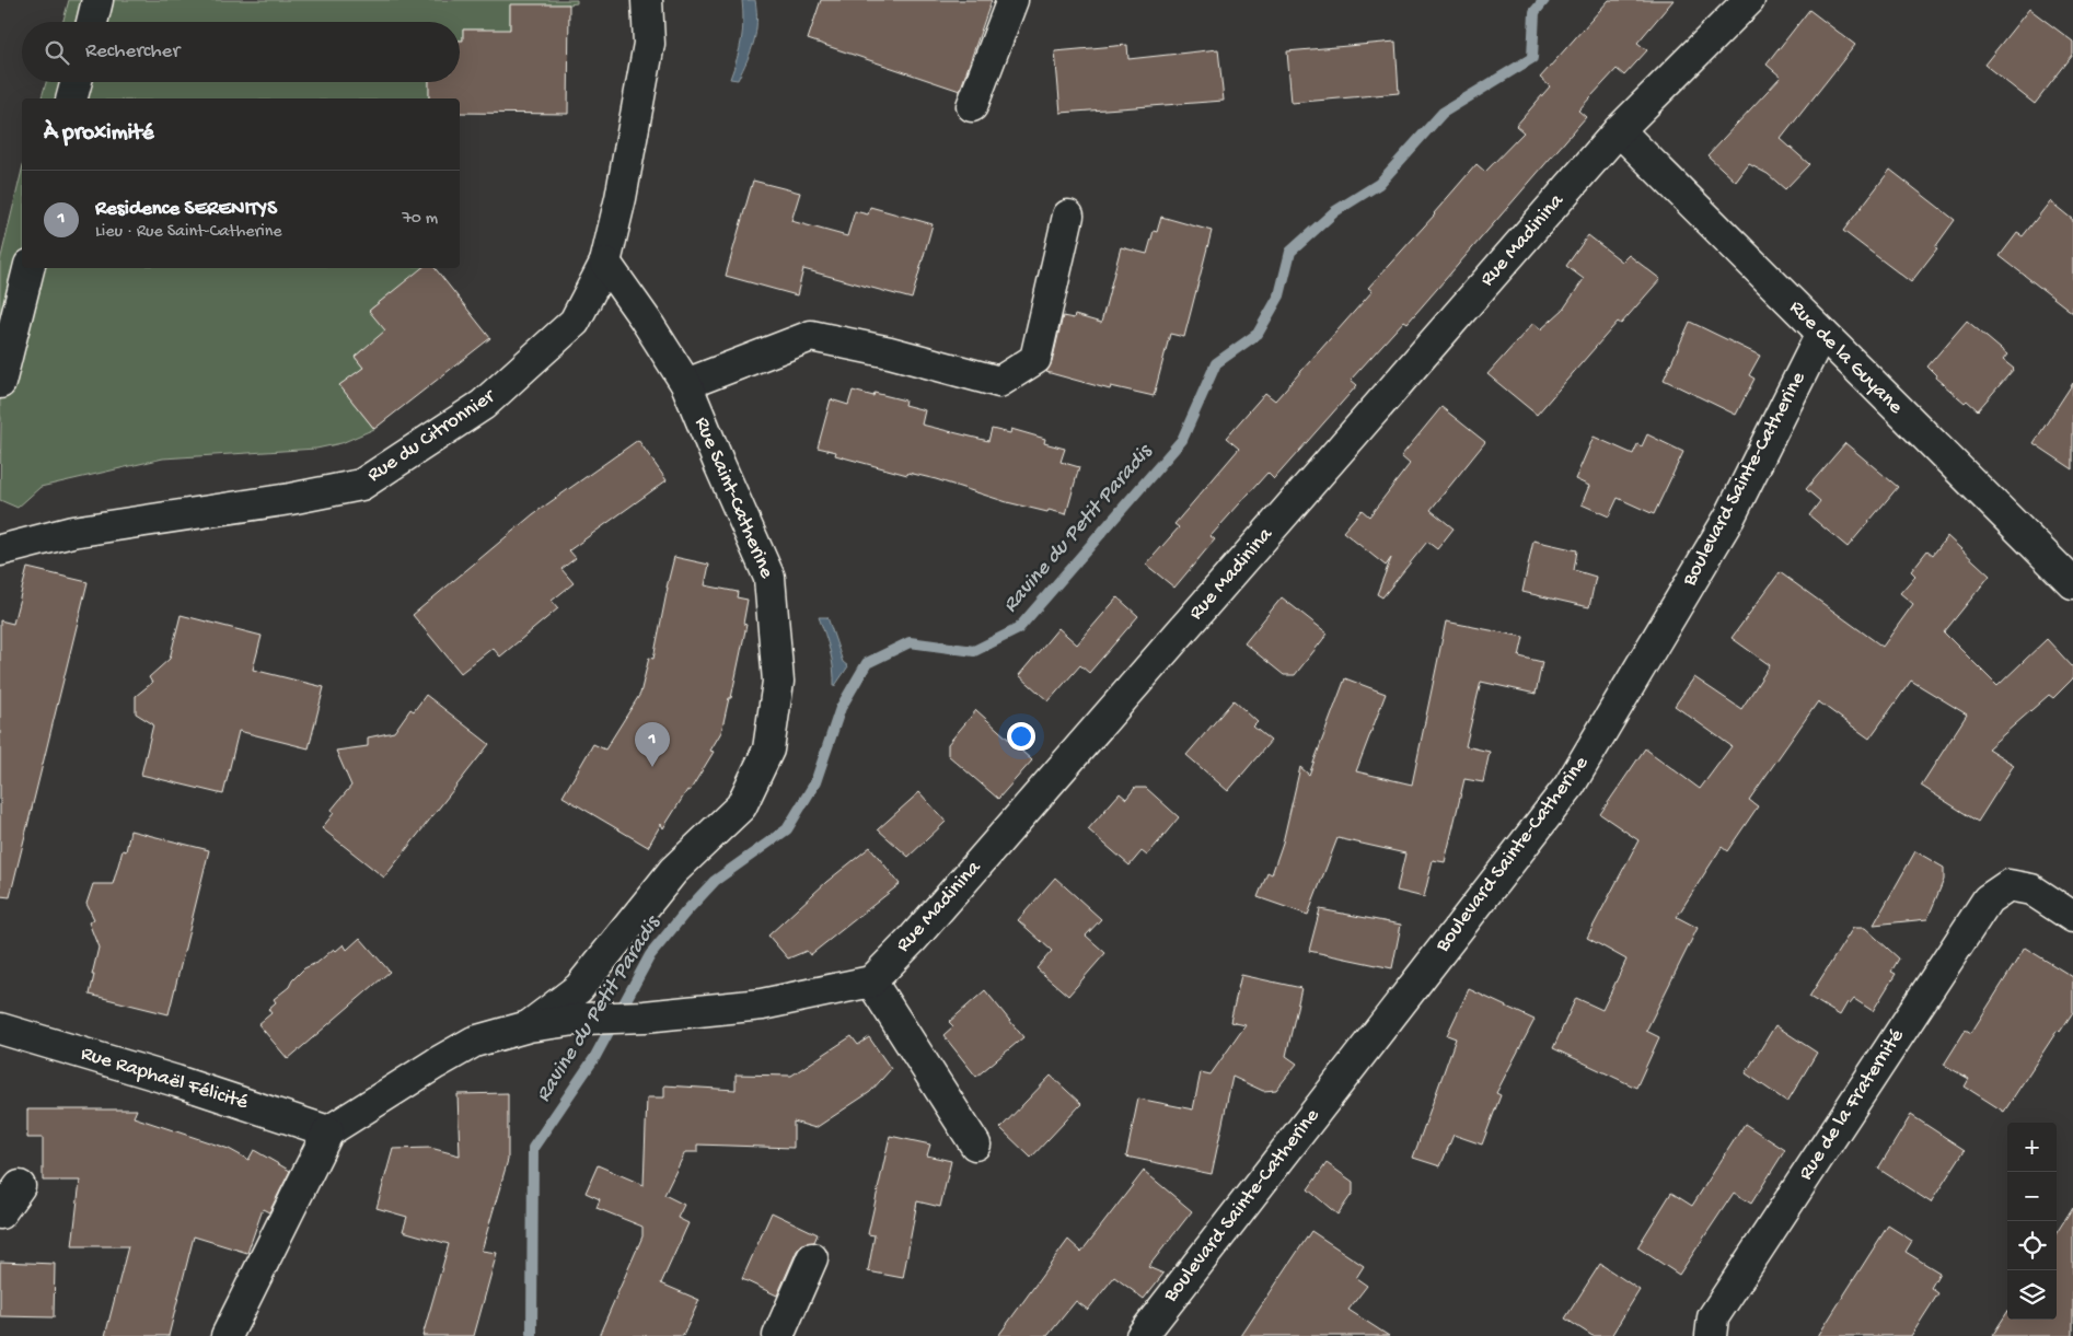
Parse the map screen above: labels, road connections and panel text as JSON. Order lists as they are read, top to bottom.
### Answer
{
  "streets": {
    "street": [
      "Rue Madinina",
      "Rue de la Guyane",
      "Rue du Citronnier",
      "Boulevard Sainte-Catherine",
      "Rue Saint-Catherine",
      "Rue Raphaël Félicité",
      "Rue de la Fraternité"
    ]
  },
  "crossings": [
    ["Rue Madinina", "Rue de la Guyane"],
    ["Rue de la Guyane", "Boulevard Sainte-Catherine"],
    ["Rue du Citronnier", "Rue Saint-Catherine"]
  ],
  "water": ["Ravine du Petit Paradis"],
  "page": {
    "search": "Rechercher",
    "heading": "À proximité",
    "list": [
      {
        "mark": "1",
        "name": "Residence SERENITYS",
        "note": "Lieu · Rue Saint-Catherine",
        "value": "70 m"
      }
    ],
    "pins": "1",
    "map_buttons": ["+", "−"]
  }
}
